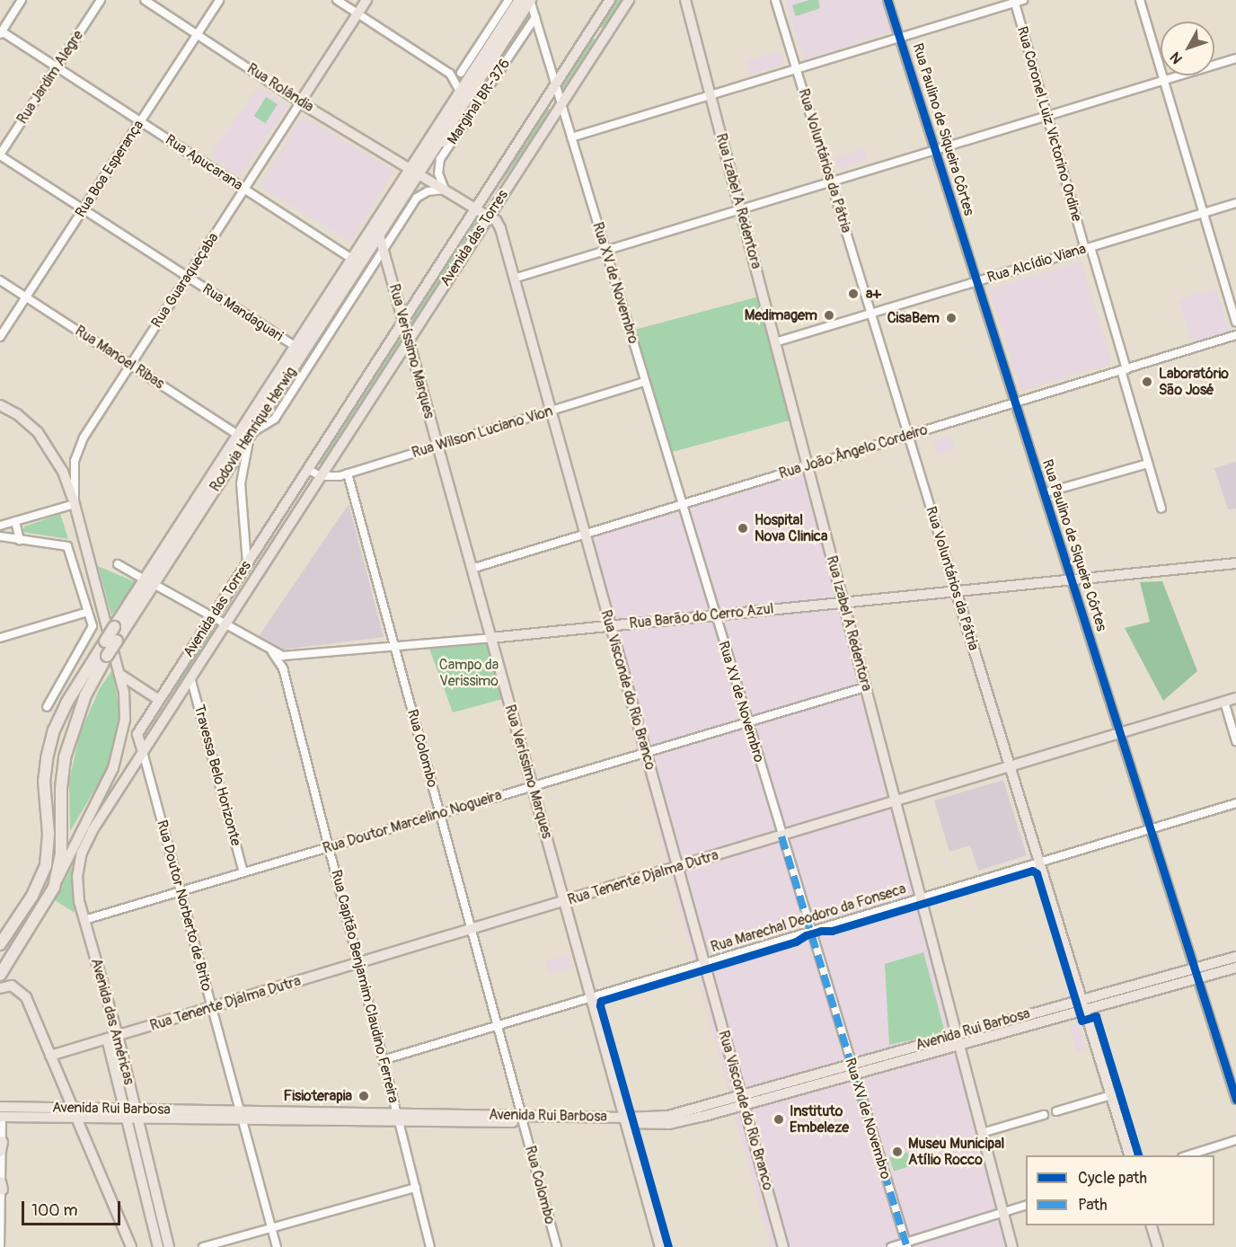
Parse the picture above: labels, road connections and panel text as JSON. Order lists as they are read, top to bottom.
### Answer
{
  "streets": {
    "highway": ["Rodovia Henrique Herwig"],
    "main road": [
      "Rua Rolândia",
      "Rua Voluntários da Pátria",
      "Rua Izabel A Redentora",
      "Avenida das Torres",
      "Rua Guaraqueçaba",
      "Rua Veríssimo Marques",
      "Rua Barão do Cerro Azul",
      "Rua Visconde do Rio Branco",
      "Rua Tenente Djalma Dutra",
      "Avenida das Américas",
      "Avenida Rui Barbosa"
    ],
    "street": [
      "Rua Jardim Alegre",
      "Marginal BR-376",
      "Rua Coronel Luiz Victorino Ordine",
      "Rua Paulino de Siqueira Côrtes",
      "Rua Apucarana",
      "Rua Boa Esperança",
      "Rua Alcídio Viana",
      "Rua XV de Novembro",
      "Rua Mandaguari",
      "Rua Manoel Ribas",
      "Rua Wilson Luciano Vion",
      "Rua João Ângelo Cordeiro",
      "Rua Colombo",
      "Travessa Belo Horizonte",
      "Rua Doutor Marcelino Nogueira",
      "Rua Doutor Norberto de Brito",
      "Rua Marechal Deodoro da Fonseca",
      "Rua Capitão Benjamim Claudino Ferreira"
    ]
  },
  "crossings": [
    ["Rua Jardim Alegre", "Rua Apucarana"],
    ["Rua Jardim Alegre", "Rua Mandaguari"],
    ["Rua Rolândia", "Rua Boa Esperança"],
    ["Rua Rolândia", "Rua Guaraqueçaba"],
    ["Rua Rolândia", "Rodovia Henrique Herwig"],
    ["Rua Rolândia", "Rua Visconde do Rio Branco"],
    ["Marginal BR-376", "Rua XV de Novembro"],
    ["Marginal BR-376", "Rua Visconde do Rio Branco"],
    ["Rua Coronel Luiz Victorino Ordine", "Rua Alcídio Viana"],
    ["Rua Coronel Luiz Victorino Ordine", "Rua João Ângelo Cordeiro"],
    ["Rua Paulino de Siqueira Côrtes", "Rua Alcídio Viana"],
    ["Rua Paulino de Siqueira Côrtes", "Rua João Ângelo Cordeiro"],
    ["Rua Paulino de Siqueira Côrtes", "Rua Barão do Cerro Azul"],
    ["Rua Paulino de Siqueira Côrtes", "Rua Tenente Djalma Dutra"],
    ["Rua Paulino de Siqueira Côrtes", "Rua Marechal Deodoro da Fonseca"],
    ["Rua Paulino de Siqueira Côrtes", "Avenida Rui Barbosa"],
    ["Rua Voluntários da Pátria", "Rua Alcídio Viana"],
    ["Rua Voluntários da Pátria", "Rua João Ângelo Cordeiro"],
    ["Rua Voluntários da Pátria", "Rua Barão do Cerro Azul"],
    ["Rua Voluntários da Pátria", "Rua Tenente Djalma Dutra"],
    ["Rua Voluntários da Pátria", "Rua Marechal Deodoro da Fonseca"],
    ["Rua Voluntários da Pátria", "Avenida Rui Barbosa"],
    ["Rua Apucarana", "Rua Boa Esperança"],
    ["Rua Apucarana", "Rua Guaraqueçaba"],
    ["Rua Apucarana", "Rodovia Henrique Herwig"],
    ["Rua Boa Esperança", "Rua Mandaguari"],
    ["Rua Boa Esperança", "Rua Manoel Ribas"],
    ["Rua Izabel A Redentora", "Rua Alcídio Viana"],
    ["Rua Izabel A Redentora", "Rua João Ângelo Cordeiro"],
    ["Rua Izabel A Redentora", "Rua Barão do Cerro Azul"],
    ["Rua Izabel A Redentora", "Rua Doutor Marcelino Nogueira"],
    ["Rua Izabel A Redentora", "Rua Tenente Djalma Dutra"],
    ["Rua Izabel A Redentora", "Rua Marechal Deodoro da Fonseca"],
    ["Rua Izabel A Redentora", "Avenida Rui Barbosa"],
    ["Avenida das Torres", "Rua XV de Novembro"],
    ["Avenida das Torres", "Rua Veríssimo Marques"],
    ["Avenida das Torres", "Rua Wilson Luciano Vion"],
    ["Avenida das Torres", "Rua Barão do Cerro Azul"],
    ["Avenida das Torres", "Rua Visconde do Rio Branco"],
    ["Avenida das Torres", "Travessa Belo Horizonte"],
    ["Avenida das Torres", "Rua Doutor Norberto de Brito"],
    ["Avenida das Torres", "Avenida das Américas"],
    ["Rua Guaraqueçaba", "Rua Mandaguari"],
    ["Rua Guaraqueçaba", "Rua Manoel Ribas"],
    ["Rua XV de Novembro", "Rodovia Henrique Herwig"],
    ["Rua XV de Novembro", "Rua Wilson Luciano Vion"],
    ["Rua XV de Novembro", "Rua João Ângelo Cordeiro"],
    ["Rua XV de Novembro", "Rua Barão do Cerro Azul"],
    ["Rua XV de Novembro", "Rua Doutor Marcelino Nogueira"],
    ["Rua XV de Novembro", "Rua Tenente Djalma Dutra"],
    ["Rua XV de Novembro", "Rua Marechal Deodoro da Fonseca"],
    ["Rua XV de Novembro", "Avenida Rui Barbosa"],
    ["Rua Mandaguari", "Rodovia Henrique Herwig"],
    ["Rua Veríssimo Marques", "Rodovia Henrique Herwig"],
    ["Rua Veríssimo Marques", "Rua Wilson Luciano Vion"],
    ["Rua Veríssimo Marques", "Rua João Ângelo Cordeiro"],
    ["Rua Veríssimo Marques", "Rua Barão do Cerro Azul"],
    ["Rua Veríssimo Marques", "Rua Doutor Marcelino Nogueira"],
    ["Rua Veríssimo Marques", "Rua Tenente Djalma Dutra"],
    ["Rua Veríssimo Marques", "Rua Marechal Deodoro da Fonseca"],
    ["Rua Veríssimo Marques", "Avenida Rui Barbosa"],
    ["Rua Manoel Ribas", "Rodovia Henrique Herwig"],
    ["Rodovia Henrique Herwig", "Rua Barão do Cerro Azul"],
    ["Rodovia Henrique Herwig", "Rua Visconde do Rio Branco"],
    ["Rua Wilson Luciano Vion", "Rua Visconde do Rio Branco"],
    ["Rua Wilson Luciano Vion", "Rua Colombo"],
    ["Rua João Ângelo Cordeiro", "Rua Visconde do Rio Branco"],
    ["Rua Barão do Cerro Azul", "Rua Visconde do Rio Branco"],
    ["Rua Barão do Cerro Azul", "Rua Colombo"],
    ["Rua Barão do Cerro Azul", "Rua Capitão Benjamim Claudino Ferreira"],
    ["Rua Visconde do Rio Branco", "Rua Doutor Marcelino Nogueira"],
    ["Rua Visconde do Rio Branco", "Rua Tenente Djalma Dutra"],
    ["Rua Visconde do Rio Branco", "Rua Marechal Deodoro da Fonseca"],
    ["Rua Visconde do Rio Branco", "Avenida Rui Barbosa"],
    ["Rua Colombo", "Rua Doutor Marcelino Nogueira"],
    ["Rua Colombo", "Rua Tenente Djalma Dutra"],
    ["Rua Colombo", "Rua Marechal Deodoro da Fonseca"],
    ["Rua Colombo", "Avenida Rui Barbosa"],
    ["Travessa Belo Horizonte", "Rua Doutor Marcelino Nogueira"],
    ["Rua Doutor Marcelino Nogueira", "Rua Doutor Norberto de Brito"],
    ["Rua Doutor Marcelino Nogueira", "Rua Capitão Benjamim Claudino Ferreira"],
    ["Rua Doutor Marcelino Nogueira", "Avenida das Américas"],
    ["Rua Tenente Djalma Dutra", "Rua Doutor Norberto de Brito"],
    ["Rua Tenente Djalma Dutra", "Rua Capitão Benjamim Claudino Ferreira"],
    ["Rua Tenente Djalma Dutra", "Avenida das Américas"],
    ["Rua Doutor Norberto de Brito", "Avenida Rui Barbosa"],
    ["Rua Marechal Deodoro da Fonseca", "Rua Capitão Benjamim Claudino Ferreira"],
    ["Rua Capitão Benjamim Claudino Ferreira", "Avenida Rui Barbosa"],
    ["Avenida das Américas", "Avenida Rui Barbosa"]
  ],
  "parks": ["Campo da Verissimo"],
  "places": [
    "a+",
    "Medimagem",
    "CisaBem",
    "Laboratório São José",
    "Hospital Nova Clinica",
    "Fisioterapia",
    "Instituto Embeleze",
    "Museu Municipal Atílio Rocco"
  ],
  "legend": ["Cycle path", "Path"],
  "scale_bar": "100 m",
  "north": "bottom left"
}
